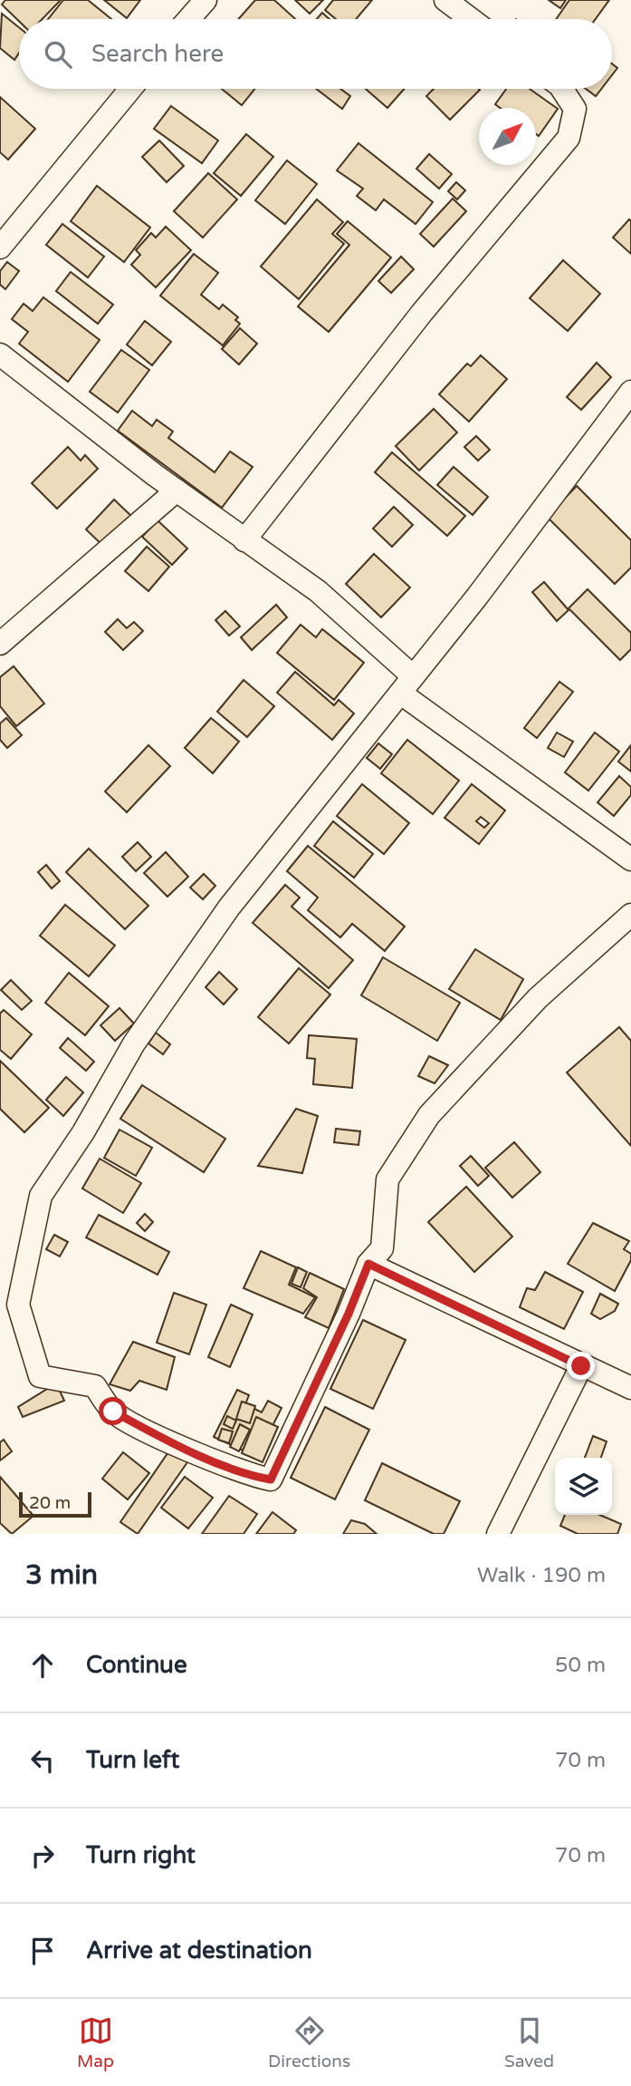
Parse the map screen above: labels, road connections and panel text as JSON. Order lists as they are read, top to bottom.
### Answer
{
  "scale_bar": "20 m",
  "north": "top right",
  "page": {
    "search": "Search here",
    "scale": "20 m",
    "heading": ["3 min", "Walk · 190 m"],
    "list": [
      ["Continue", "50 m"],
      ["Turn left", "70 m"],
      ["Turn right", "70 m"],
      "Arrive at destination"
    ],
    "nav": ["Map", "Directions", "Saved"]
  }
}
